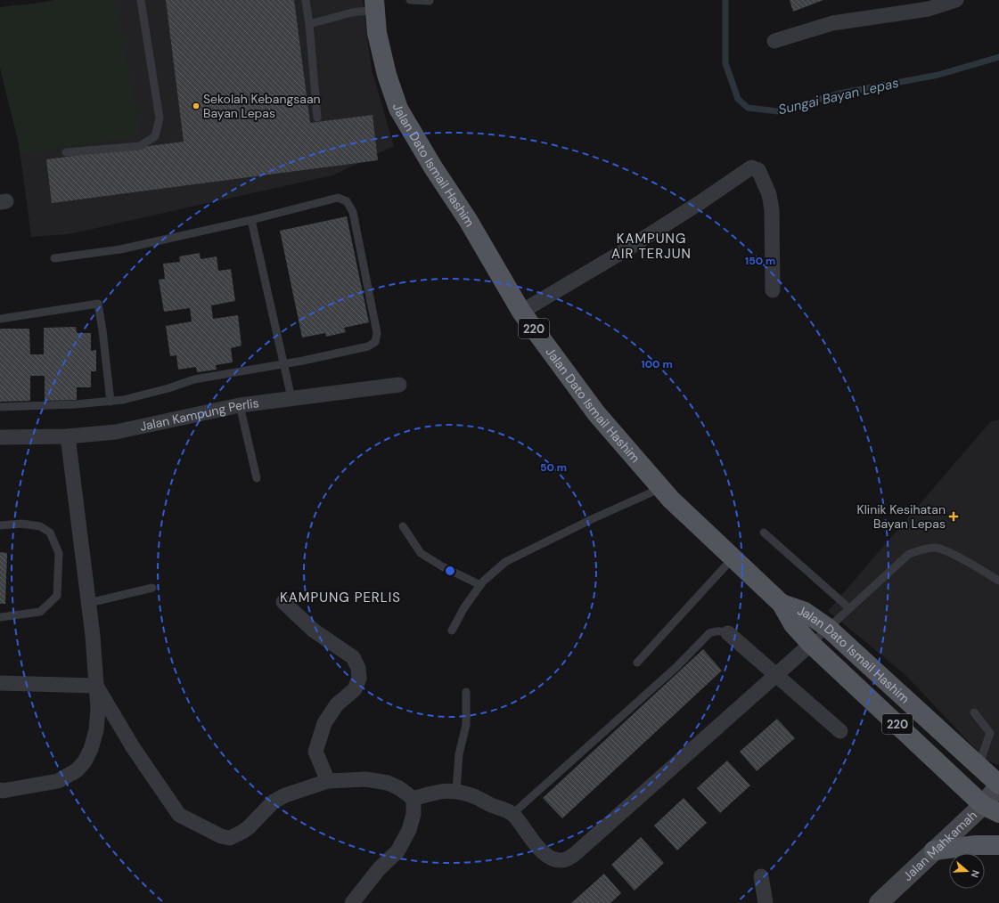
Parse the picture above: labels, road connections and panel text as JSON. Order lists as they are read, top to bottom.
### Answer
{
  "streets": {
    "main road": ["Jalan Dato Ismail Hashim", "220", "Jalan Mahkamah"],
    "street": ["Jalan Kampung Perlis"]
  },
  "crossings": [
    ["Jalan Dato Ismail Hashim", "Jalan Mahkamah"]
  ],
  "districts": ["KAMPUNG AIR TERJUN", "KAMPUNG PERLIS"],
  "water": ["Sungai Bayan Lepas"],
  "places": {
    "other": ["Sekolah Kebangsaan Bayan Lepas"],
    "health": ["Klinik Kesihatan Bayan Lepas"]
  },
  "north": "right",
  "rings": ["150 m", "100 m", "50 m"]
}
